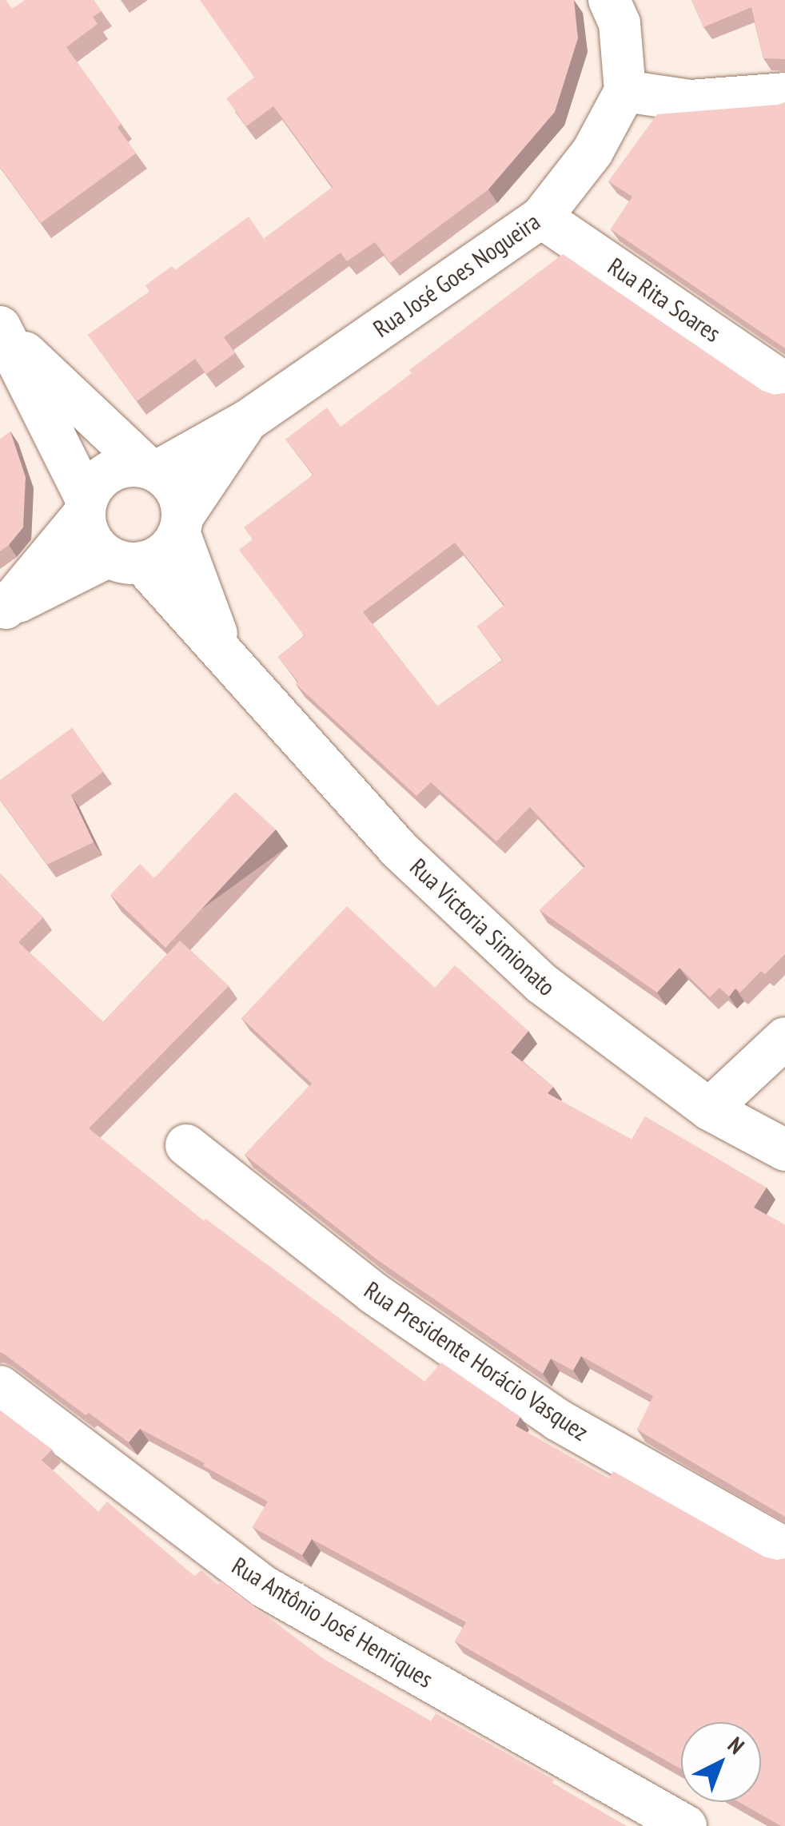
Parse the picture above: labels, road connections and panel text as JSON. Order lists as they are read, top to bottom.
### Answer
{
  "streets": {
    "street": [
      "Rua José Goes Nogueira",
      "Rua Rita Soares",
      "Rua Victoria Simionato",
      "Rua Presidente Horácio Vasquez",
      "Rua Antônio José Henriques"
    ]
  },
  "crossings": [
    ["Rua José Goes Nogueira", "Rua Rita Soares"]
  ],
  "north": "top right"
}
